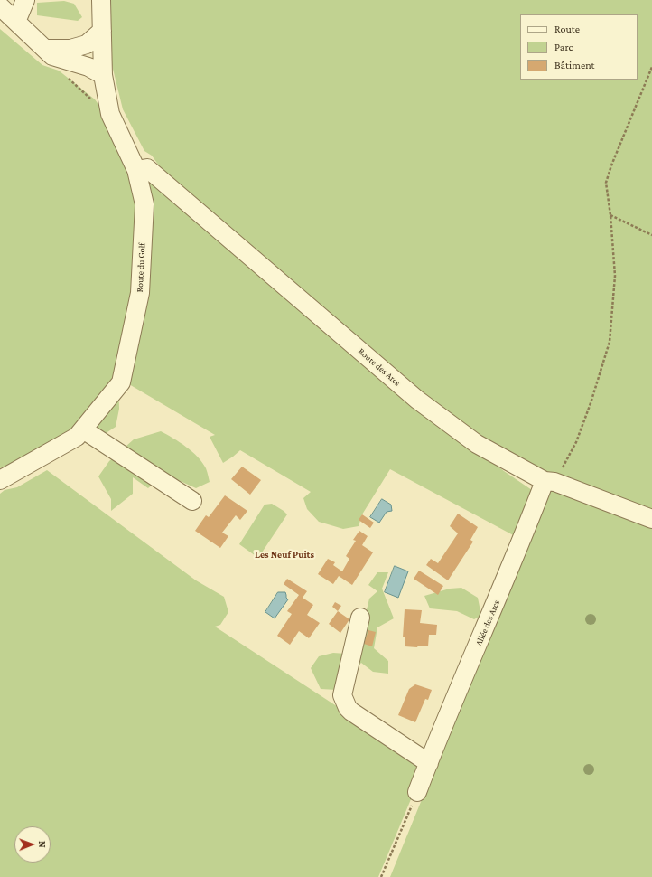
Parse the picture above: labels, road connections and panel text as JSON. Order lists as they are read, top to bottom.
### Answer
{
  "streets": {
    "street": ["Route du Golf", "Route des Arcs", "Allée des Arcs"]
  },
  "crossings": [
    ["Route du Golf", "Route des Arcs"],
    ["Route des Arcs", "Allée des Arcs"]
  ],
  "districts": ["Les Neuf Puits"],
  "legend": ["Route", "Parc", "Bâtiment"],
  "north": "right"
}
